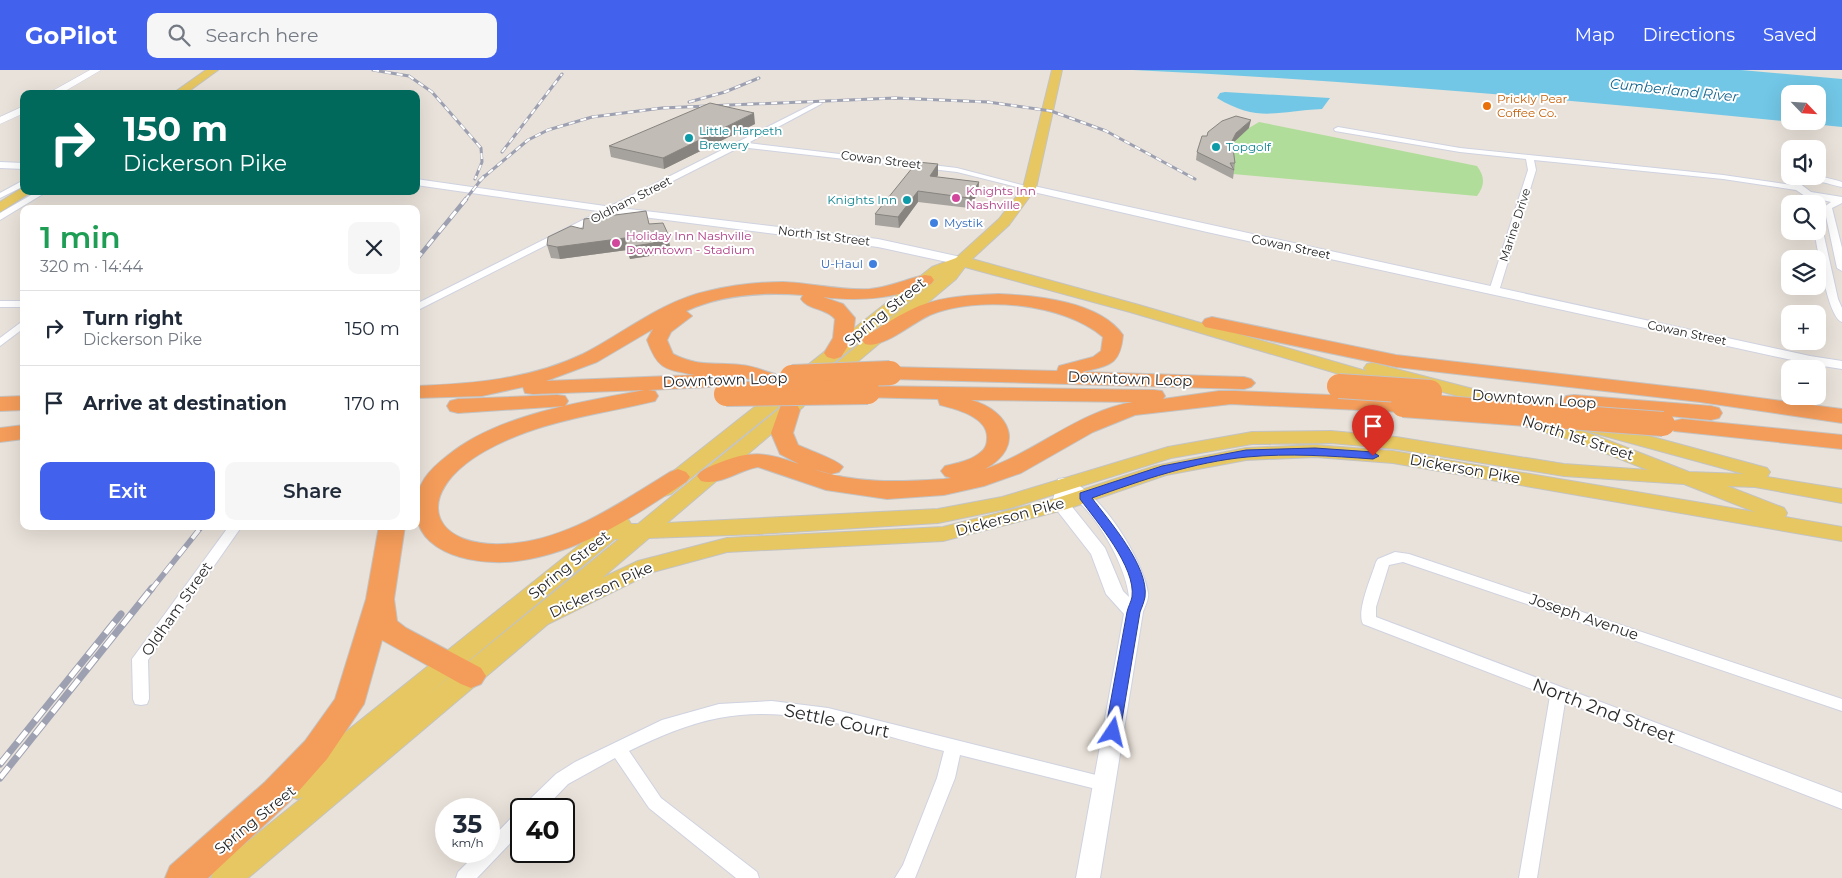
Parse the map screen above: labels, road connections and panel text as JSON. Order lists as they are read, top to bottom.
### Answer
{
  "streets": {
    "highway": ["Downtown Loop"],
    "main road": ["North 1st Street", "Spring Street", "Dickerson Pike"],
    "street": [
      "Cowan Street",
      "Oldham Street",
      "Marine Drive",
      "Joseph Avenue",
      "North 2nd Street",
      "Settle Court"
    ]
  },
  "crossings": [
    ["Cowan Street", "Oldham Street"],
    ["Cowan Street", "Marine Drive"],
    ["Cowan Street", "Spring Street"],
    ["Oldham Street", "North 1st Street"],
    ["North 1st Street", "Spring Street"],
    ["North 1st Street", "Dickerson Pike"],
    ["Spring Street", "Dickerson Pike"],
    ["Joseph Avenue", "North 2nd Street"]
  ],
  "water": ["Cumberland River"],
  "places": [
    "Prickly Pear Coffee Co.",
    "Little Harpeth Brewery",
    "Topgolf",
    "Knights Inn Nashville",
    "Knights Inn",
    "Mystik",
    "Holiday Inn Nashville Downtown - Stadium",
    "U-Haul"
  ],
  "north": "bottom right",
  "page": {
    "header": "GoPilot",
    "search": "Search here",
    "nav": ["Map", "Directions", "Saved"],
    "map_buttons": ["+", "−"],
    "turn": ["150 m", "Dickerson Pike"],
    "heading": ["1 min", "320 m · 14:44"],
    "list": [
      {
        "name": "Turn right",
        "note": "Dickerson Pike",
        "value": "150 m"
      },
      {
        "name": "Arrive at destination",
        "value": "170 m"
      }
    ],
    "buttons": ["Exit", "Share"],
    "speed": "35 km/h",
    "limit": "40"
  }
}
